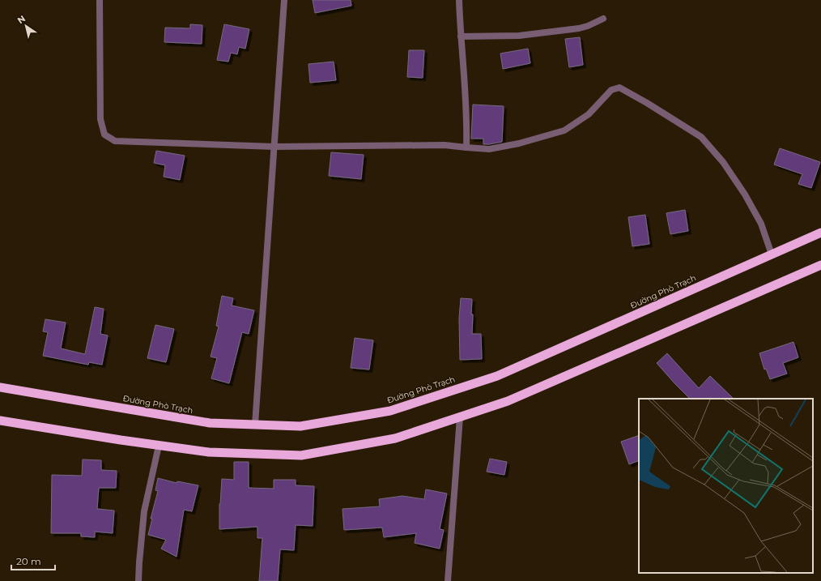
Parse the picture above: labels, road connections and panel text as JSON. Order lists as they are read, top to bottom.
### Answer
{
  "streets": {
    "highway": ["Đường Phò Trạch"]
  },
  "scale_bar": "20 m",
  "north": "top left"
}
